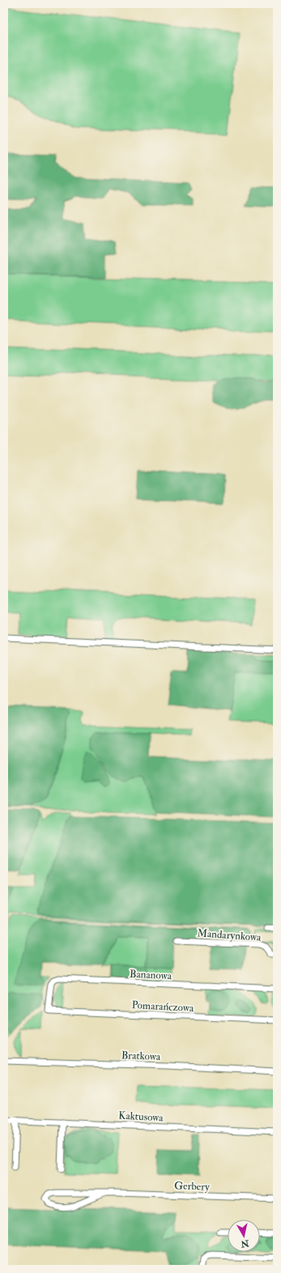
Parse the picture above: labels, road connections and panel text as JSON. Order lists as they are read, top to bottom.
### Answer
{
  "streets": {
    "street": [
      "Mandarynkowa",
      "Bananowa",
      "Pomarańczowa",
      "Bratkowa",
      "Kaktusowa",
      "Gerbery"
    ]
  },
  "crossings": [
    ["Bananowa", "Pomarańczowa"]
  ],
  "north": "bottom"
}
